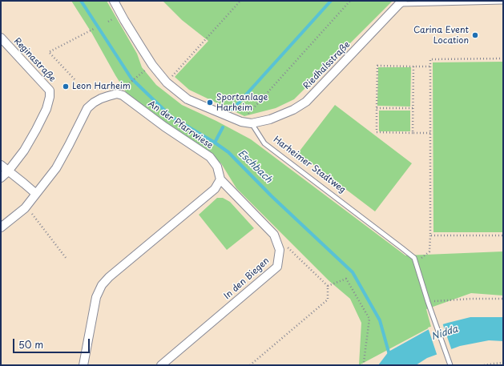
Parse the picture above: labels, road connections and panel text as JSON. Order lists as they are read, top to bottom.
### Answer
{
  "streets": {
    "street": [
      "Reginastraße",
      "Riedhalsstraße",
      "An der Pfarrwiese",
      "In den Biegen"
    ],
    "lane": ["Harheimer Stadtweg"]
  },
  "crossings": [
    ["Riedhalsstraße", "Harheimer Stadtweg"],
    ["An der Pfarrwiese", "In den Biegen"]
  ],
  "water": ["Eschbach", "Nidda"],
  "places": ["Carina Event Location", "Leon Harheim", "Sportanlage Harheim"],
  "scale_bar": "50 m"
}
